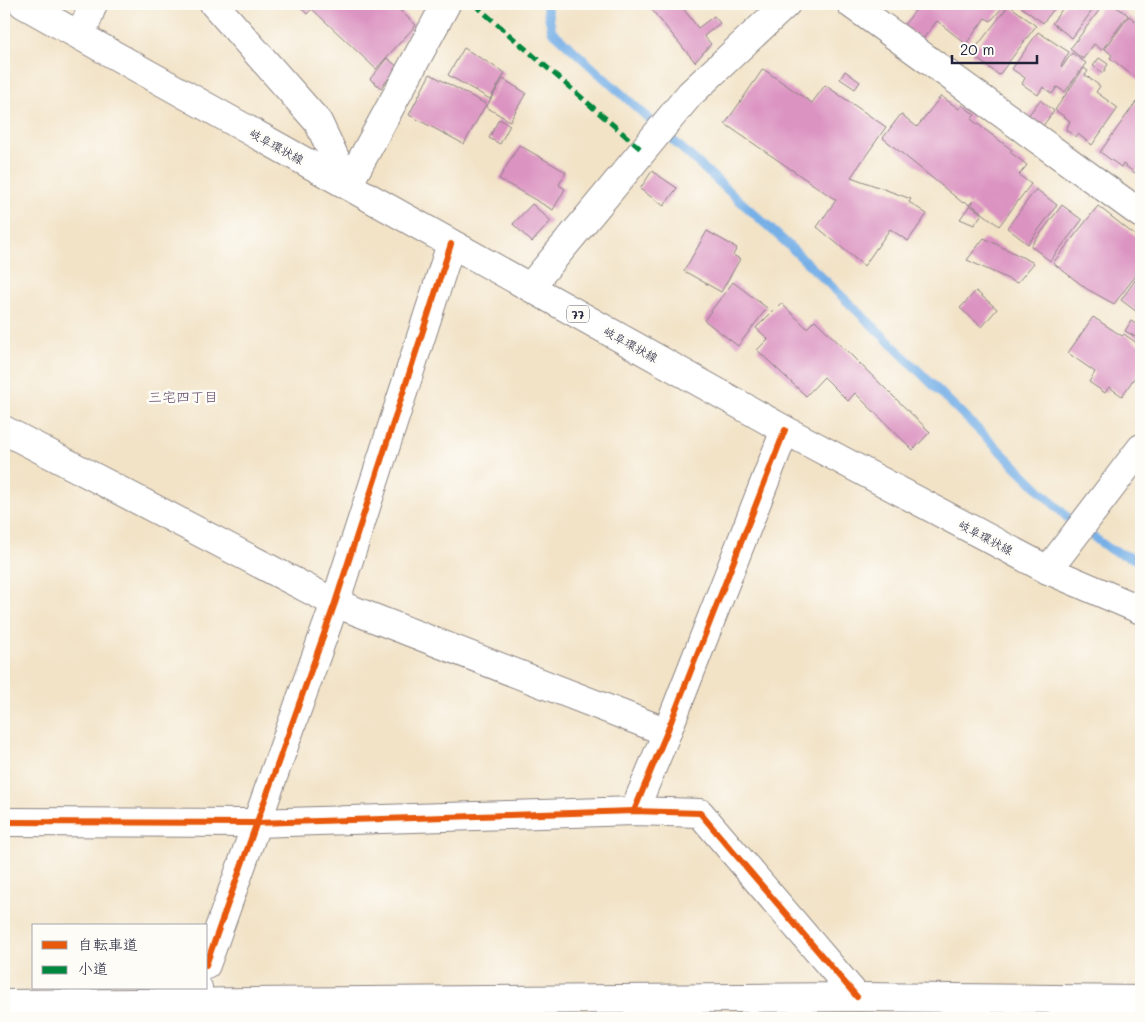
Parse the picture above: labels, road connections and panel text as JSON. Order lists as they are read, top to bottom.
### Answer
{
  "streets": {
    "main road": ["岐阜環状線", "77"]
  },
  "districts": ["三宅四丁目"],
  "legend": ["自転車道", "小道"],
  "scale_bar": "20 m"
}
